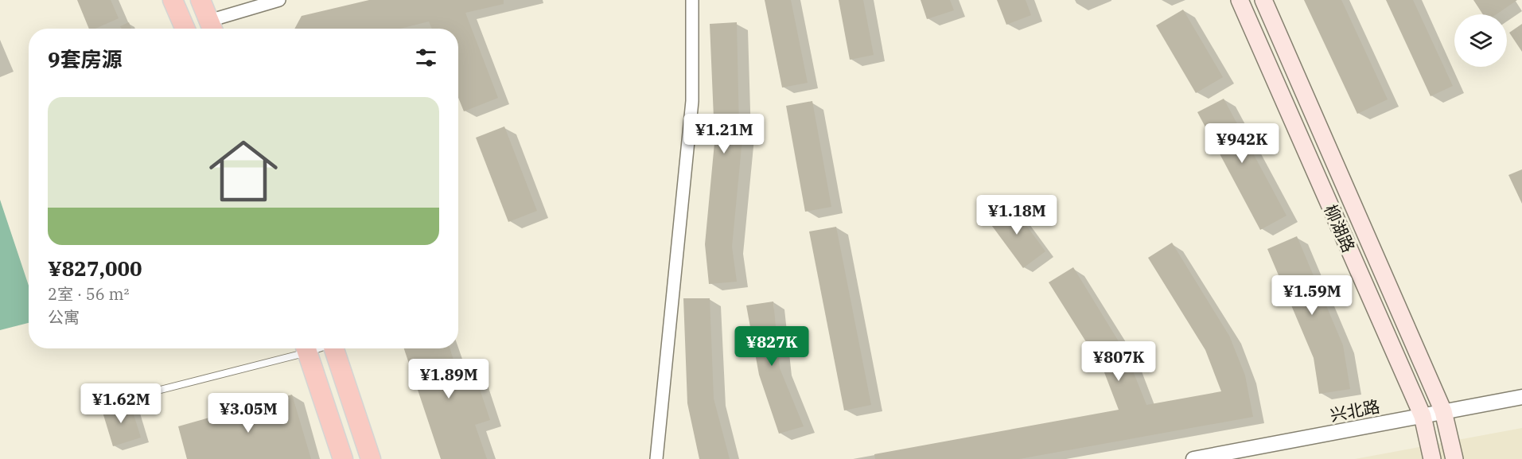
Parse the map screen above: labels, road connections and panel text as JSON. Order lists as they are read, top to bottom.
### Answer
{
  "streets": {
    "main road": ["柳湖路"],
    "street": ["兴北路"]
  },
  "crossings": [
    ["柳湖路", "兴北路"]
  ],
  "page": {
    "heading": "9套房源",
    "list": [
      {
        "name": "¥827,000",
        "note": "2室 · 56 m² · 公寓"
      }
    ],
    "price": [
      "¥1.21M",
      "¥942K",
      "¥1.18M",
      "¥1.59M",
      "¥827K",
      "¥807K",
      "¥1.89M",
      "¥1.62M",
      "¥3.05M"
    ]
  }
}
